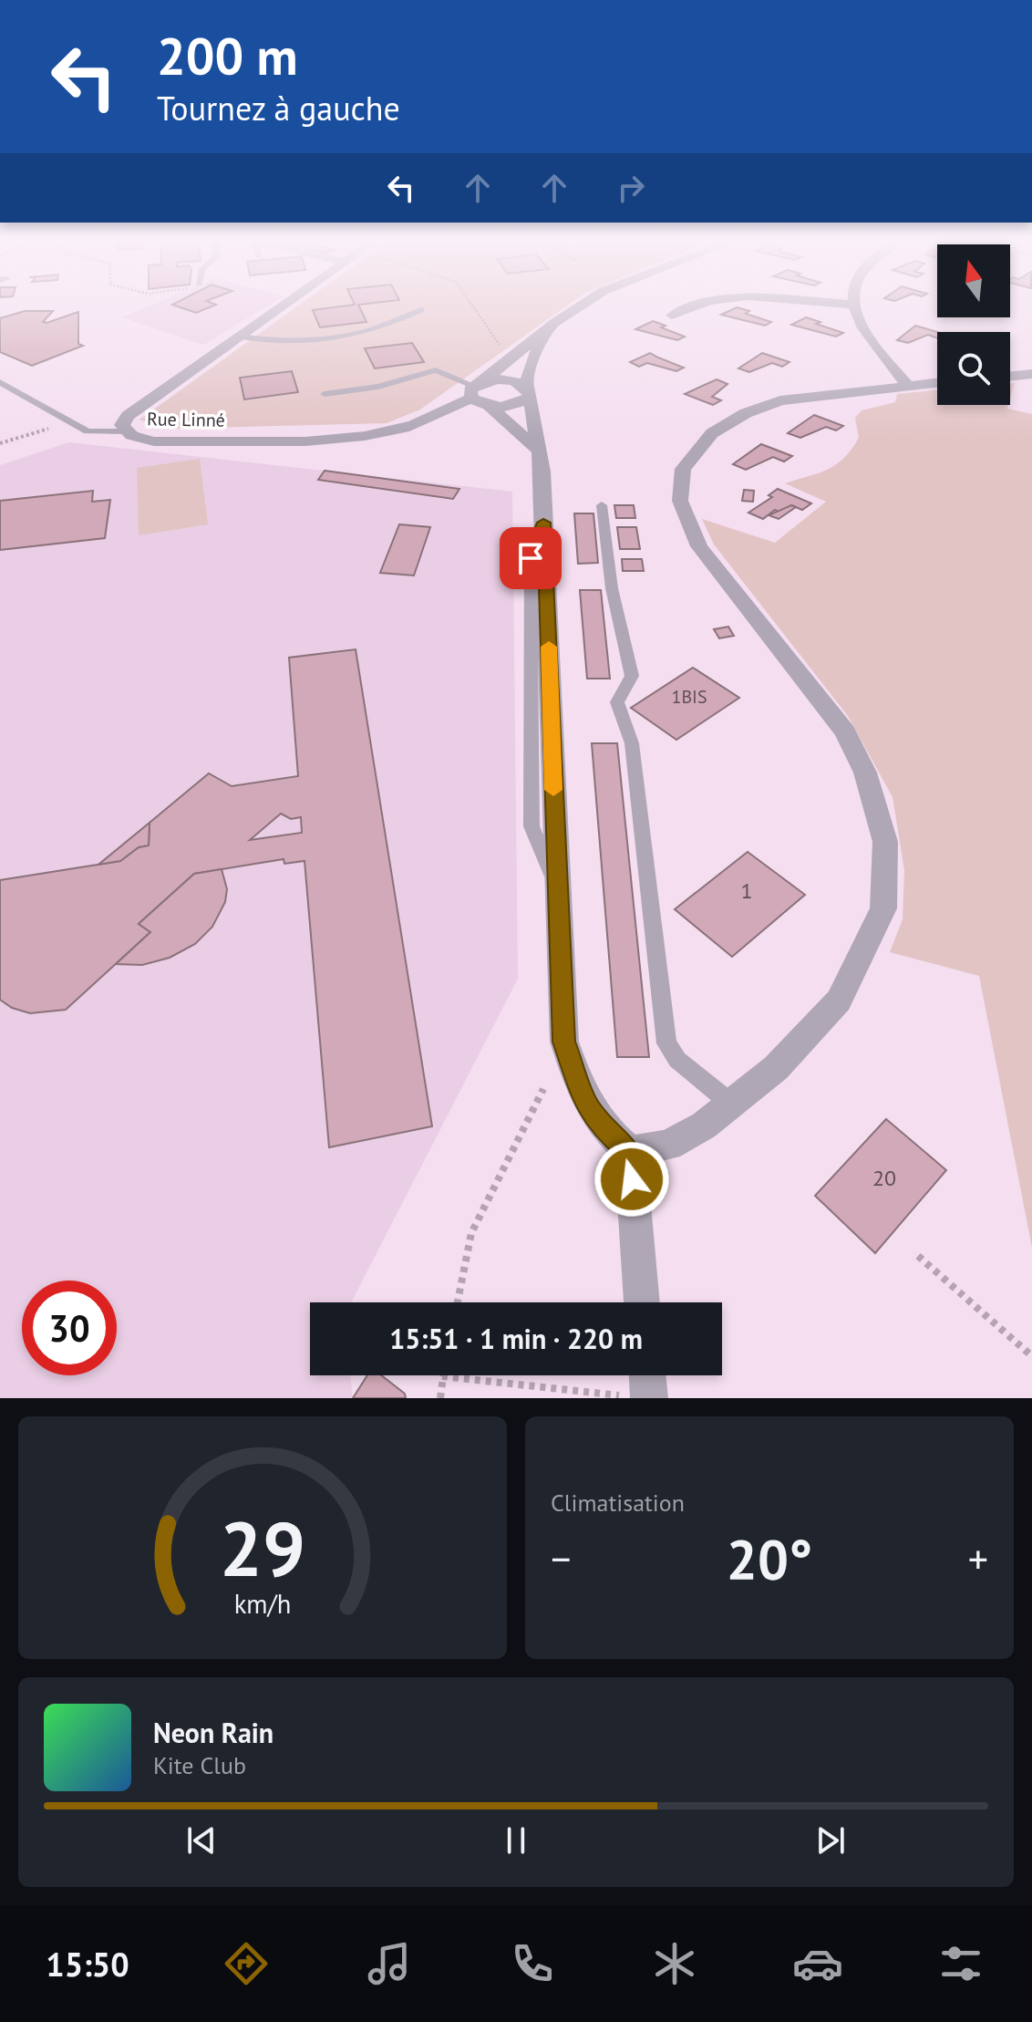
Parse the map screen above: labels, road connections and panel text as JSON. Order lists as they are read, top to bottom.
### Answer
{
  "streets": {
    "street": ["Rue Linné"]
  },
  "house_numbers": ["1BIS", "1", "20"],
  "north": "top",
  "page": {
    "turn": ["200 m", "Tournez à gauche"],
    "limit": "30",
    "trip": "15:51 · 1 min · 220 m",
    "tile": "Climatisation",
    "heat": ["−", "20°", "+"],
    "song": ["Neon Rain", "Kite Club"],
    "tabs": "15:50",
    "gauge": ["29", "km/h"]
  }
}
